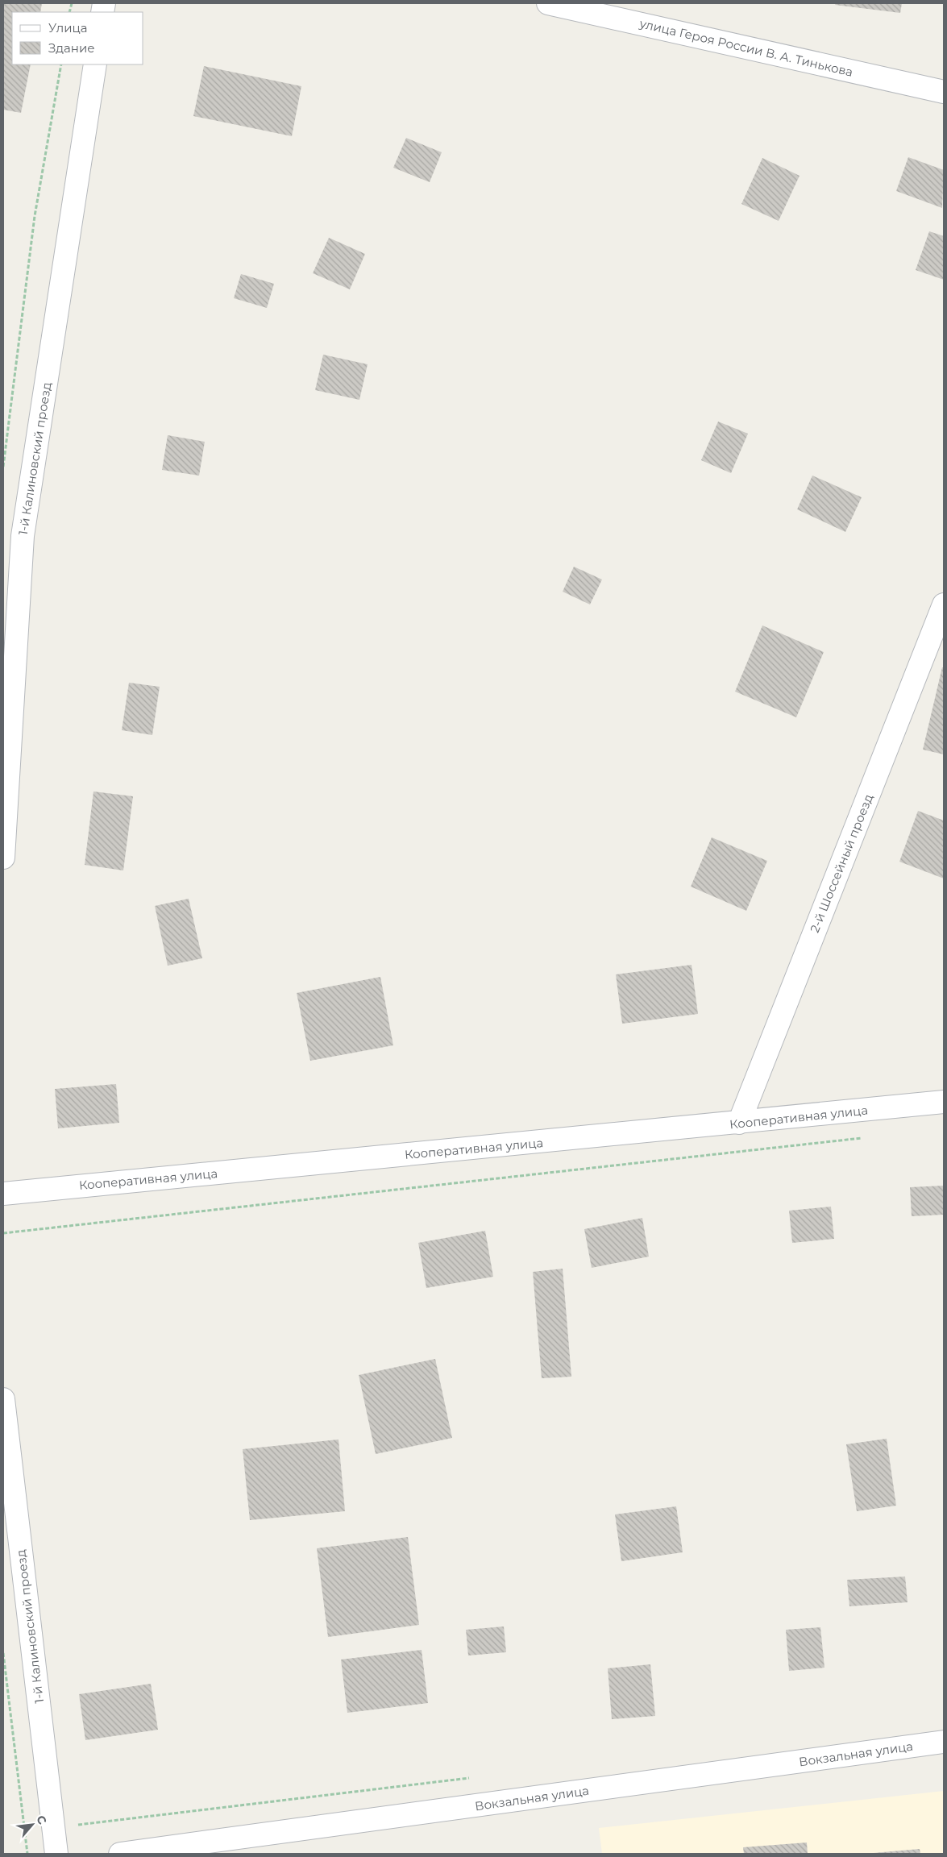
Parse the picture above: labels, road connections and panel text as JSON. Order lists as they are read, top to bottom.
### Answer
{
  "streets": {
    "street": [
      "улица Героя России В. А. Тинькова",
      "1-й Калиновский проезд",
      "2-й Шоссейный проезд",
      "Кооперативная улица",
      "Вокзальная улица"
    ]
  },
  "crossings": [
    ["2-й Шоссейный проезд", "Кооперативная улица"]
  ],
  "legend": ["Улица", "Здание"],
  "north": "top right"
}
